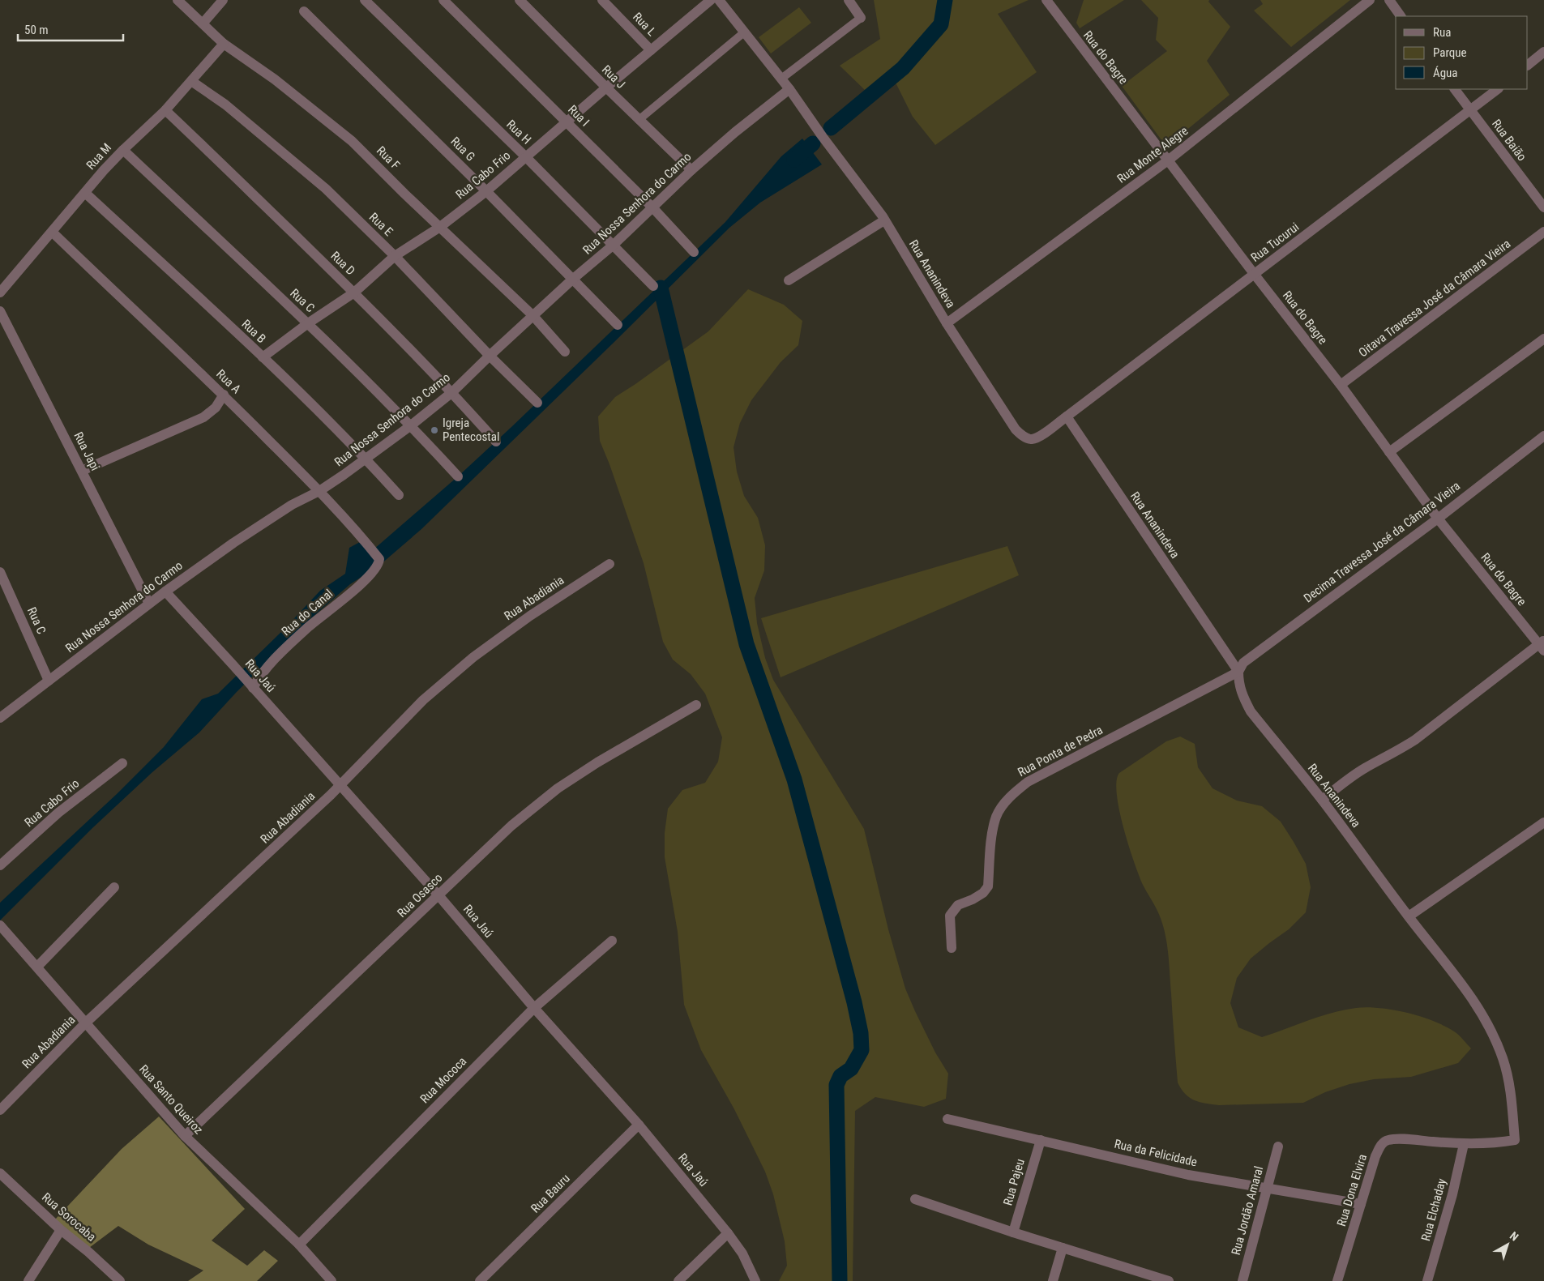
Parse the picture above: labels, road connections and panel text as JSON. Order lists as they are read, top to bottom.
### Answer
{
  "streets": {
    "street": [
      "Rua L",
      "Rua do Bagre",
      "Rua J",
      "Rua I",
      "Rua H",
      "Rua Baião",
      "Rua G",
      "Rua Monte Alegre",
      "Rua M",
      "Rua F",
      "Rua Cabo Frio",
      "Rua Nossa Senhora do Carmo",
      "Rua E",
      "Rua Tucurui",
      "Rua D",
      "Rua Ananindeva",
      "Oitava Travessa José da Câmara Vieira",
      "Rua C",
      "Rua B",
      "Rua A",
      "Rua Japi",
      "Decima Travessa José da Câmara Vieira",
      "Rua Abadiania",
      "Rua do Canal",
      "Rua Jaú",
      "Rua Ponta de Pedra",
      "Rua Osasco",
      "Rua Mococa",
      "Rua Santo Queiroz",
      "Rua da Felicidade",
      "Rua Pajeu",
      "Rua Dona Elvira",
      "Rua Bauru",
      "Rua Elchaday",
      "Rua Jordão Amaral",
      "Rua Sorocaba"
    ]
  },
  "crossings": [
    ["Rua L", "Rua Cabo Frio"],
    ["Rua do Bagre", "Rua Monte Alegre"],
    ["Rua do Bagre", "Rua Tucurui"],
    ["Rua do Bagre", "Oitava Travessa José da Câmara Vieira"],
    ["Rua do Bagre", "Decima Travessa José da Câmara Vieira"],
    ["Rua J", "Rua Cabo Frio"],
    ["Rua J", "Rua Nossa Senhora do Carmo"],
    ["Rua I", "Rua Cabo Frio"],
    ["Rua I", "Rua Nossa Senhora do Carmo"],
    ["Rua H", "Rua Cabo Frio"],
    ["Rua H", "Rua Nossa Senhora do Carmo"],
    ["Rua Baião", "Rua Tucurui"],
    ["Rua G", "Rua Cabo Frio"],
    ["Rua G", "Rua Nossa Senhora do Carmo"],
    ["Rua Monte Alegre", "Rua Ananindeva"],
    ["Rua M", "Rua F"],
    ["Rua M", "Rua E"],
    ["Rua M", "Rua D"],
    ["Rua M", "Rua C"],
    ["Rua M", "Rua B"],
    ["Rua M", "Rua A"],
    ["Rua F", "Rua Cabo Frio"],
    ["Rua F", "Rua Nossa Senhora do Carmo"],
    ["Rua Cabo Frio", "Rua E"],
    ["Rua Cabo Frio", "Rua D"],
    ["Rua Cabo Frio", "Rua C"],
    ["Rua Cabo Frio", "Rua B"],
    ["Rua Nossa Senhora do Carmo", "Rua E"],
    ["Rua Nossa Senhora do Carmo", "Rua D"],
    ["Rua Nossa Senhora do Carmo", "Rua Ananindeva"],
    ["Rua Nossa Senhora do Carmo", "Rua C"],
    ["Rua Nossa Senhora do Carmo", "Rua B"],
    ["Rua Nossa Senhora do Carmo", "Rua A"],
    ["Rua Nossa Senhora do Carmo", "Rua Japi"],
    ["Rua Nossa Senhora do Carmo", "Rua Jaú"],
    ["Rua Tucurui", "Rua Ananindeva"],
    ["Rua Ananindeva", "Decima Travessa José da Câmara Vieira"],
    ["Rua Ananindeva", "Rua Ponta de Pedra"],
    ["Rua Ananindeva", "Rua Dona Elvira"],
    ["Rua A", "Rua do Canal"],
    ["Decima Travessa José da Câmara Vieira", "Rua Ponta de Pedra"],
    ["Rua Abadiania", "Rua Jaú"],
    ["Rua Abadiania", "Rua Santo Queiroz"],
    ["Rua do Canal", "Rua Jaú"],
    ["Rua Jaú", "Rua Osasco"],
    ["Rua Jaú", "Rua Mococa"],
    ["Rua Jaú", "Rua Bauru"],
    ["Rua Osasco", "Rua Santo Queiroz"],
    ["Rua Mococa", "Rua Santo Queiroz"],
    ["Rua da Felicidade", "Rua Pajeu"],
    ["Rua da Felicidade", "Rua Dona Elvira"],
    ["Rua da Felicidade", "Rua Jordão Amaral"],
    ["Rua Dona Elvira", "Rua Elchaday"]
  ],
  "places": ["Igreja Pentecostal"],
  "legend": ["Rua", "Parque", "Água"],
  "scale_bar": "50 m",
  "north": "top right"
}
